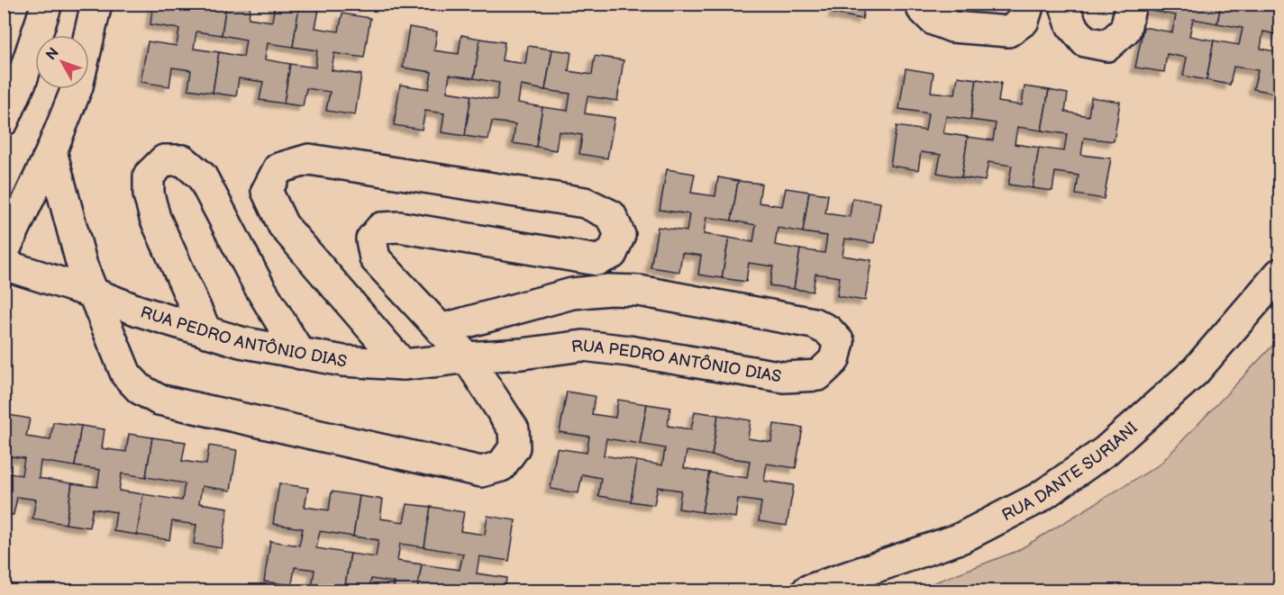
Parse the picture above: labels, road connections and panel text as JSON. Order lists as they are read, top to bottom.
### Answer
{
  "streets": {
    "street": ["RUA PEDRO ANTÔNIO DIAS", "RUA DANTE SURIANI"]
  },
  "north": "top left"
}
